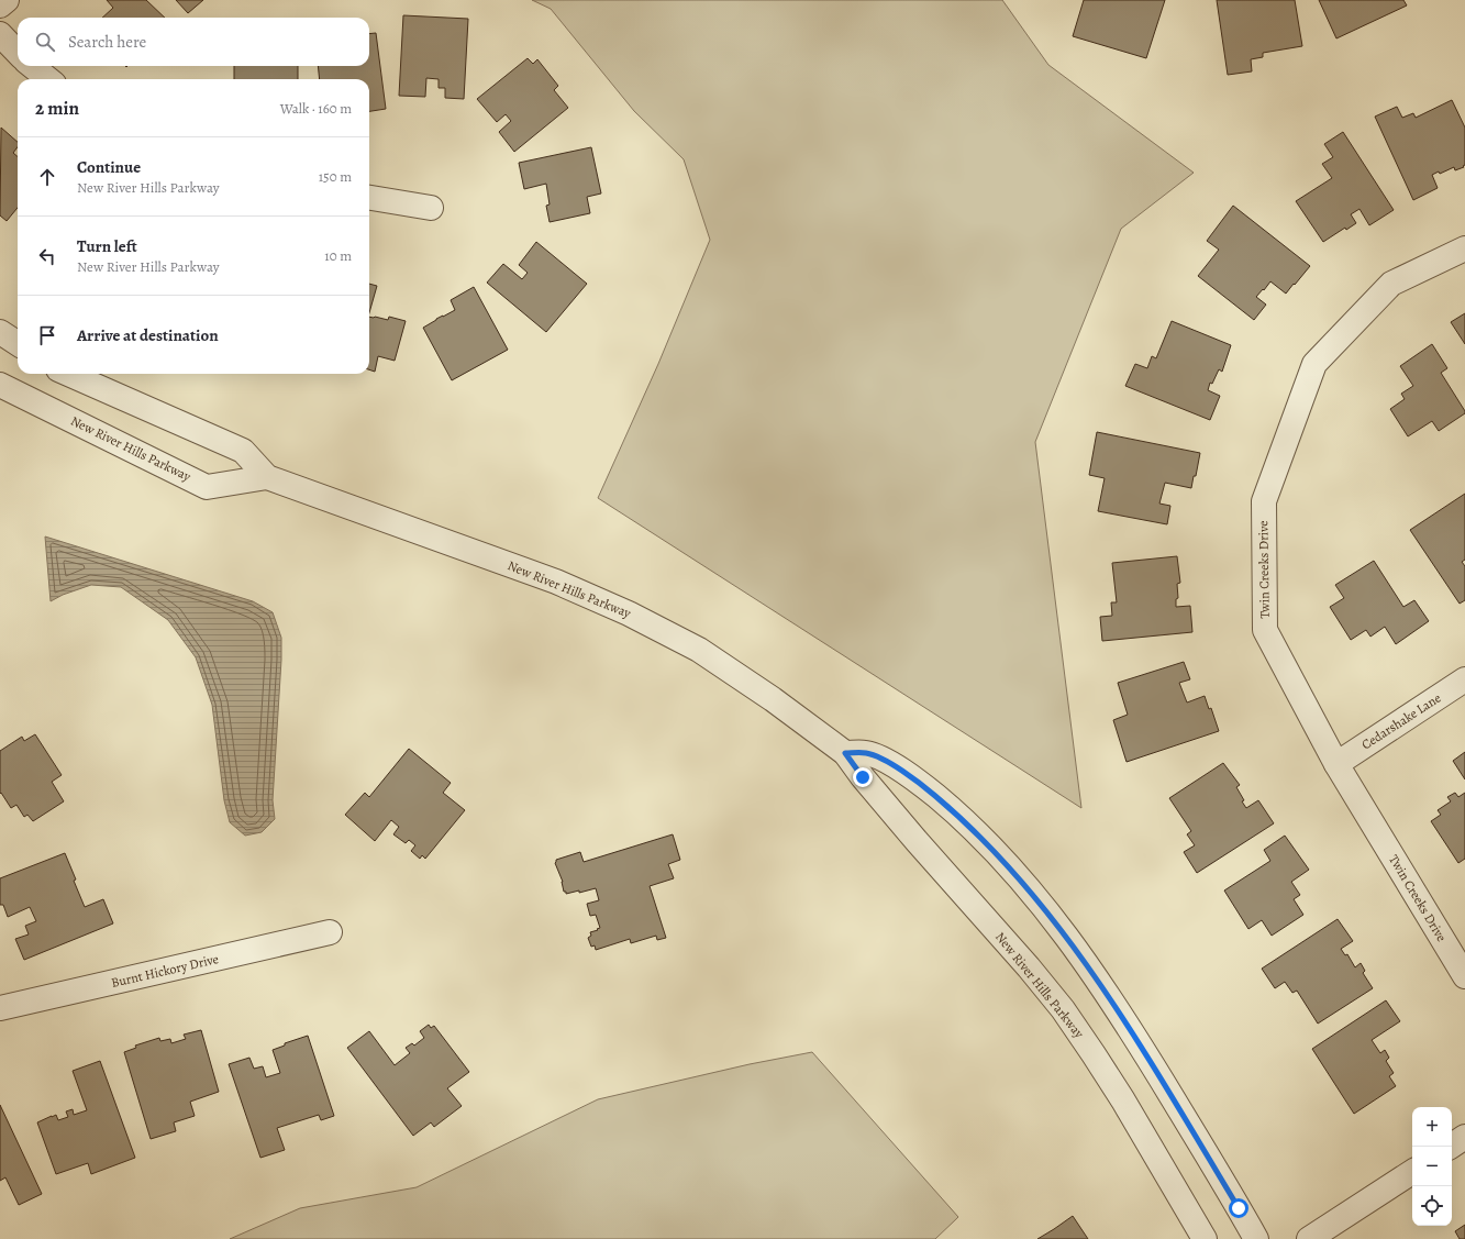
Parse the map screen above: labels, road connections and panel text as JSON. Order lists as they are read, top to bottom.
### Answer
{
  "streets": {
    "street": [
      "New River Hills Parkway",
      "Twin Creeks Drive",
      "Cedarshake Lane",
      "Burnt Hickory Drive"
    ]
  },
  "crossings": [
    ["Twin Creeks Drive", "Cedarshake Lane"]
  ],
  "page": {
    "search": "Search here",
    "heading": ["2 min", "Walk · 160 m"],
    "list": [
      ["Continue", "New River Hills Parkway", "150 m"],
      ["Turn left", "New River Hills Parkway", "10 m"],
      "Arrive at destination"
    ],
    "map_buttons": ["+", "−"]
  }
}
